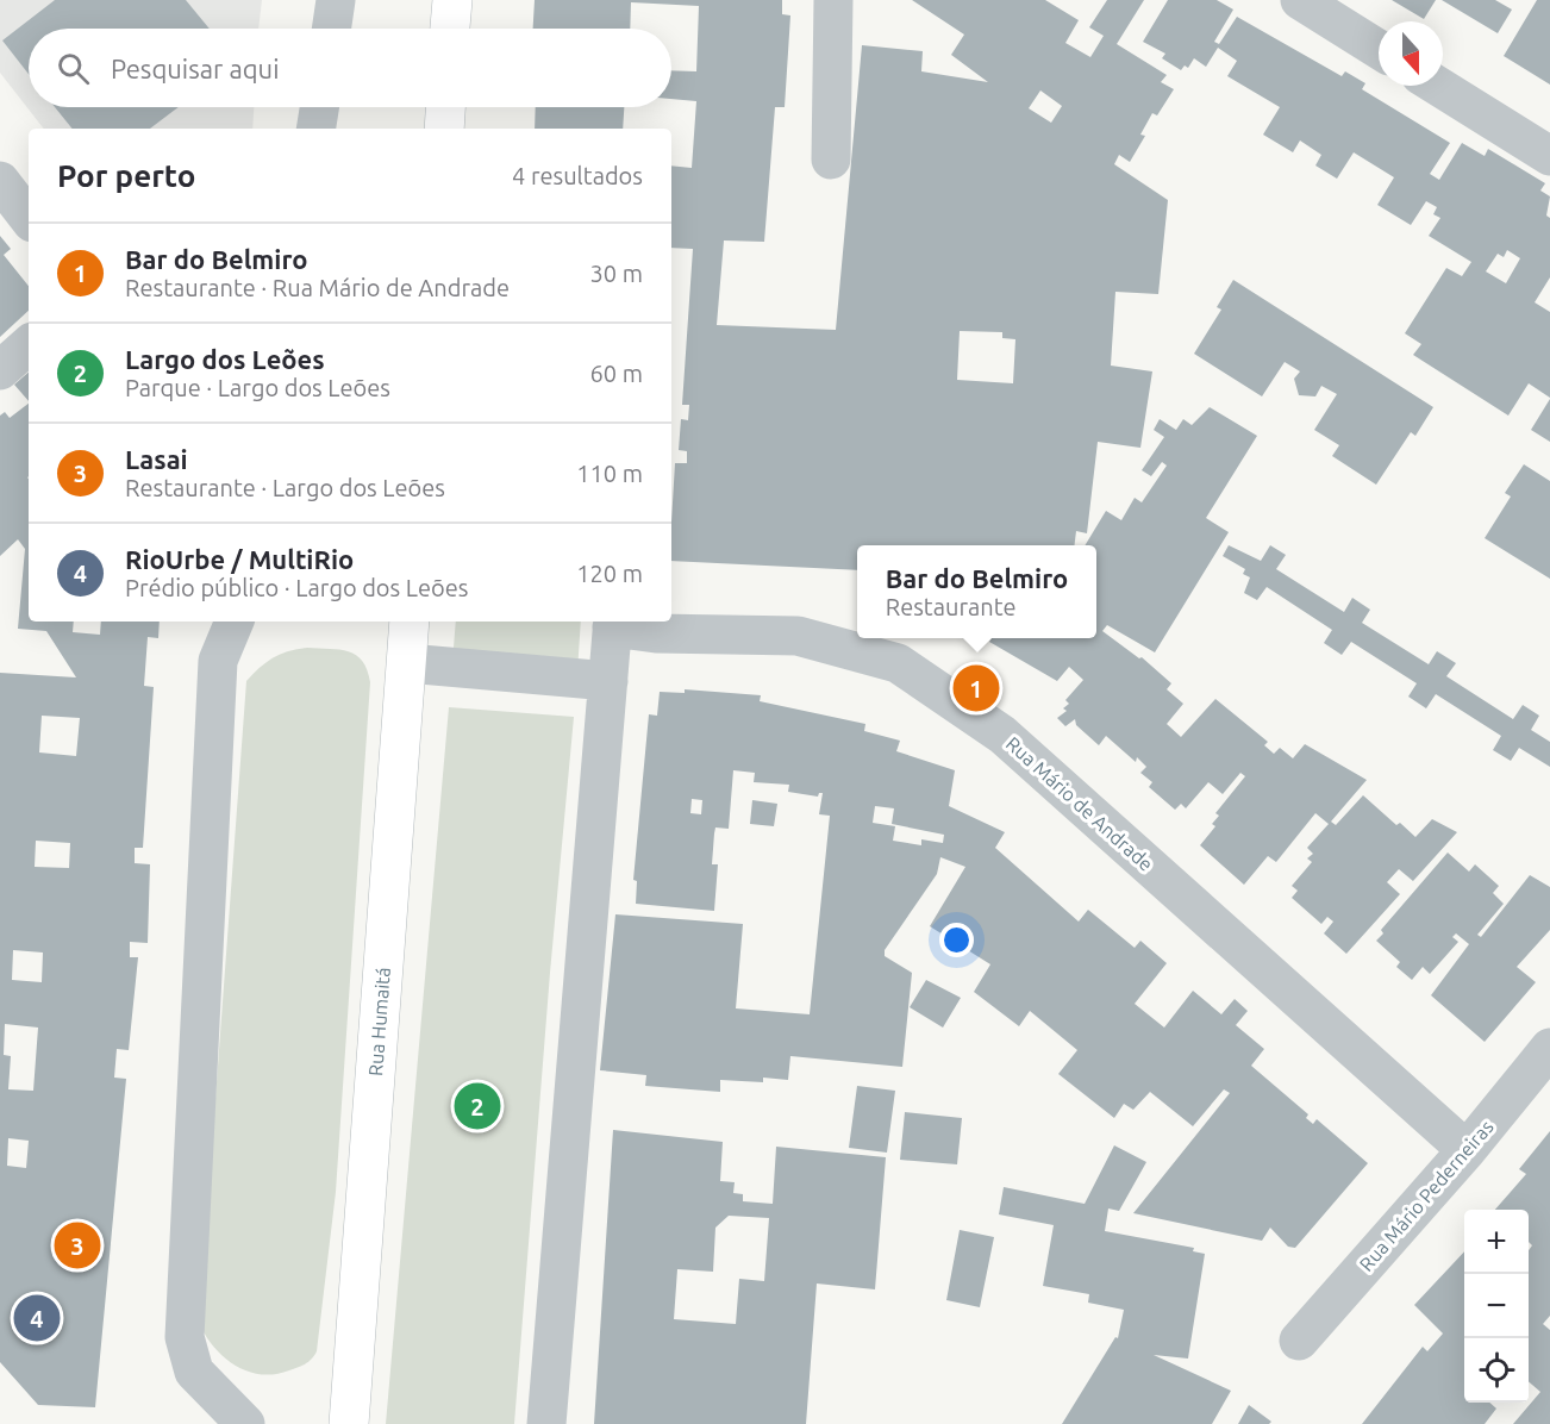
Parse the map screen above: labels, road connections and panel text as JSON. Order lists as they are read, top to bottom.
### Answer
{
  "streets": {
    "main road": ["Rua Humaitá"],
    "street": ["Rua Mário de Andrade", "Rua Mário Pederneiras"]
  },
  "crossings": [
    ["Rua Mário de Andrade", "Rua Mário Pederneiras"]
  ],
  "north": "bottom",
  "page": {
    "search": "Pesquisar aqui",
    "heading": ["Por perto", "4 resultados"],
    "list": [
      {
        "mark": "1",
        "name": "Bar do Belmiro",
        "note": "Restaurante · Rua Mário de Andrade",
        "value": "30 m"
      },
      {
        "mark": "2",
        "name": "Largo dos Leões",
        "note": "Parque · Largo dos Leões",
        "value": "60 m"
      },
      {
        "mark": "3",
        "name": "Lasai",
        "note": "Restaurante · Largo dos Leões",
        "value": "110 m"
      },
      {
        "mark": "4",
        "name": "RioUrbe / MultiRio",
        "note": "Prédio público · Largo dos Leões",
        "value": "120 m"
      }
    ],
    "popup": ["Bar do Belmiro", "Restaurante"],
    "pins": [
      "1",
      "2",
      "3",
      "4"
    ],
    "map_buttons": ["+", "−"]
  }
}
